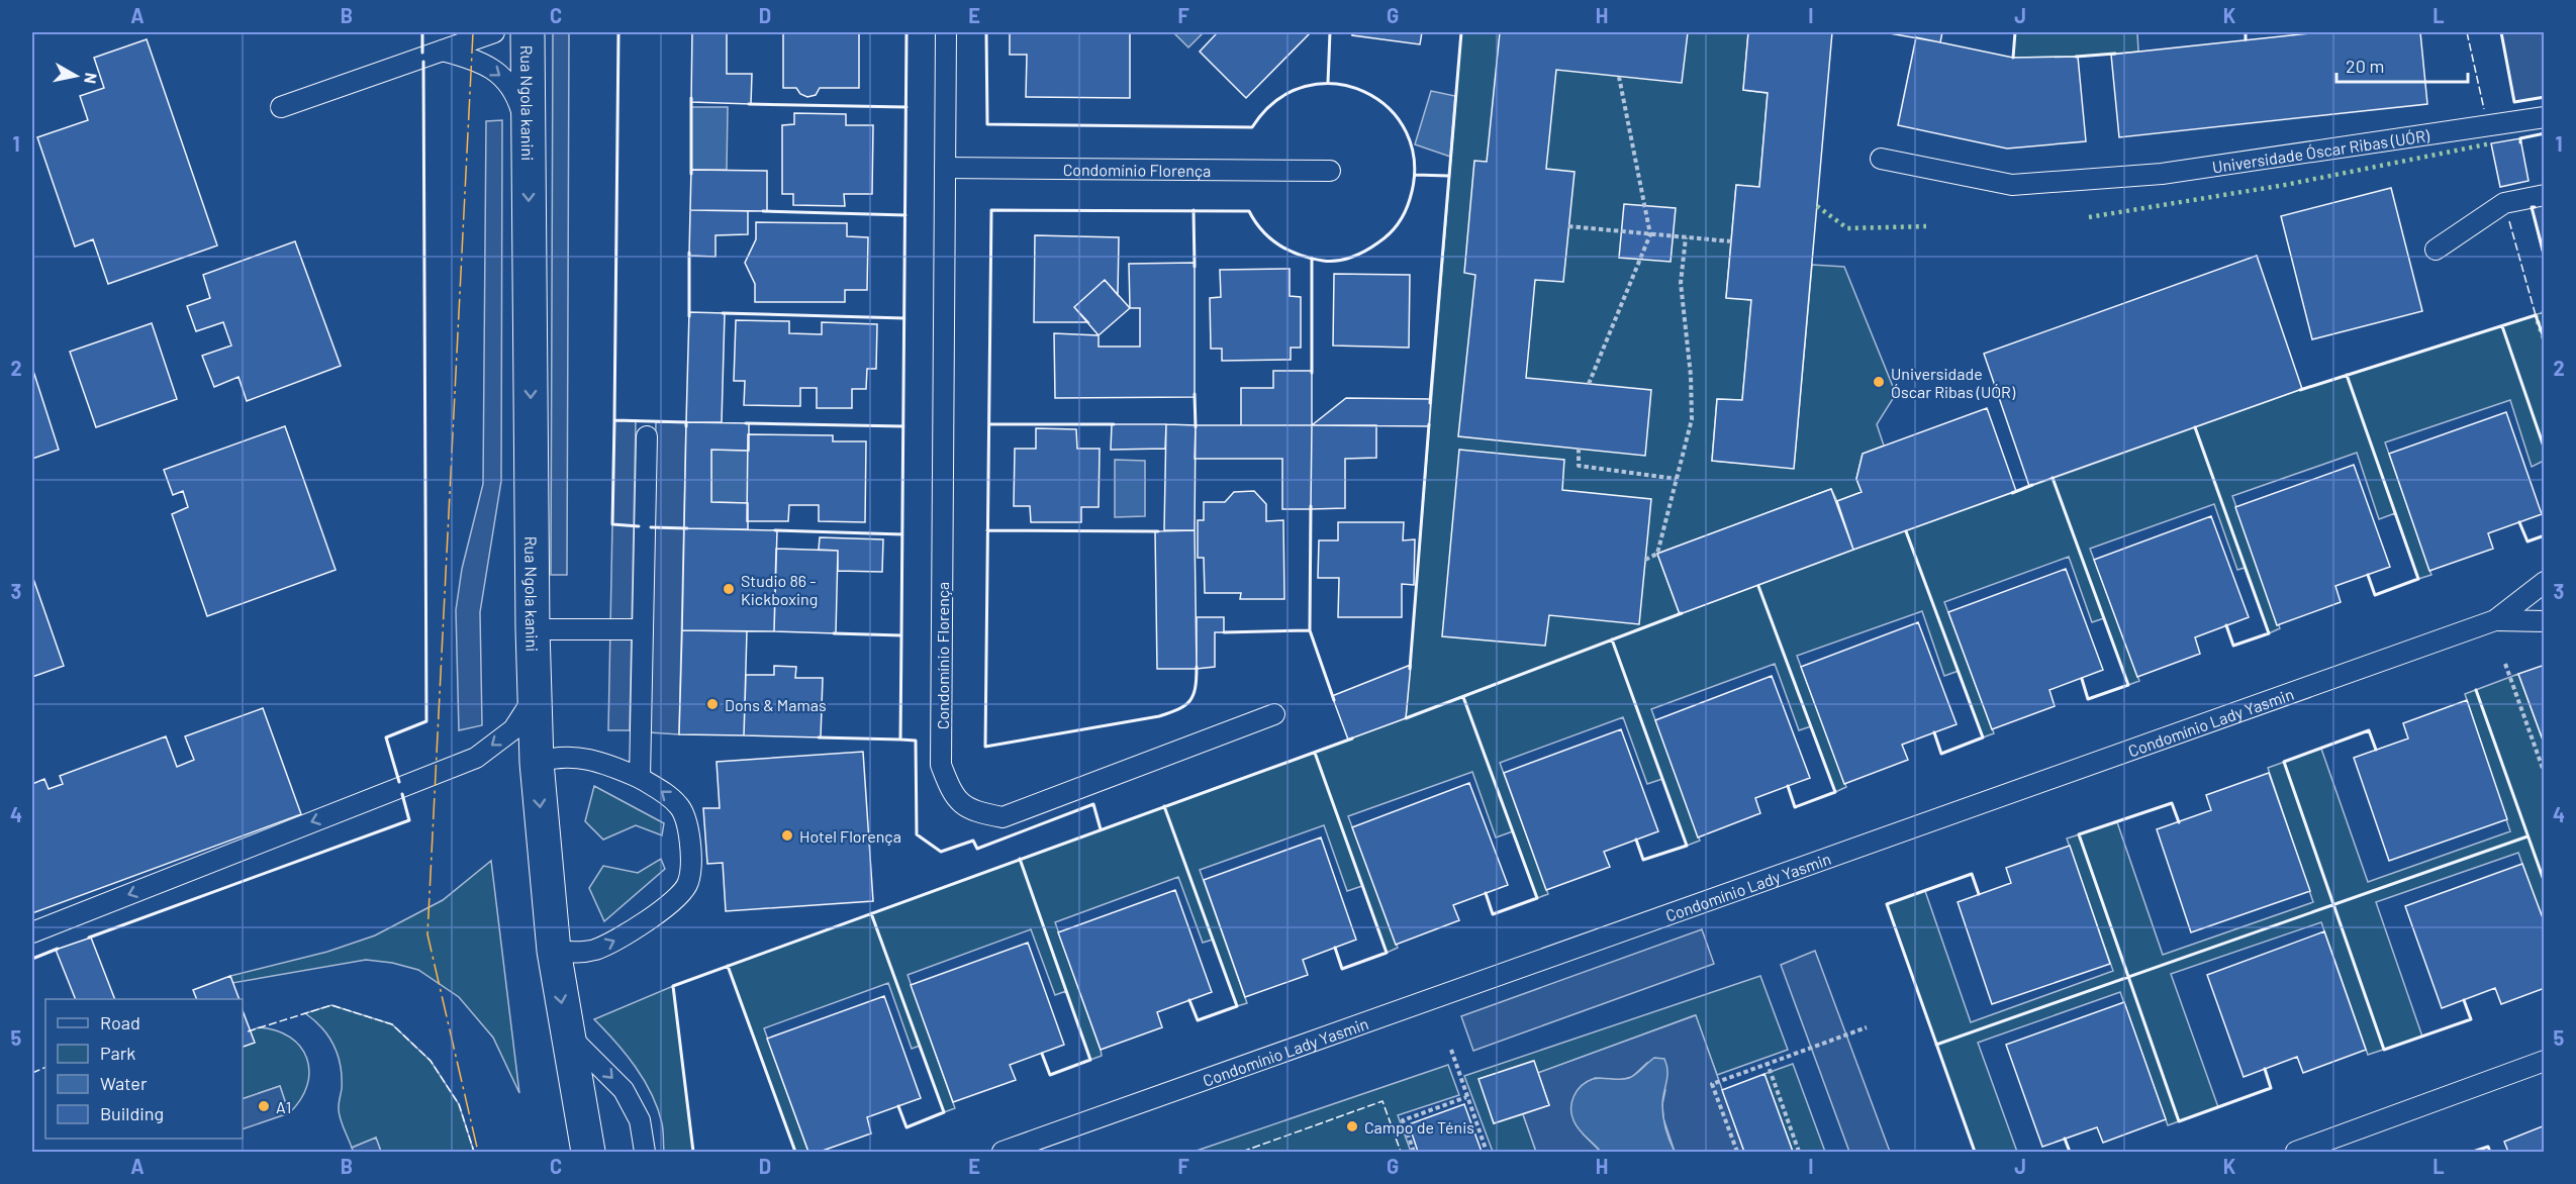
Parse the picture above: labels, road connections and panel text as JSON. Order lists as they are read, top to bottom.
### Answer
{
  "streets": {
    "main road": ["Rua Ngola kanini"],
    "lane": ["Universidade Óscar Ribas (UÓR)", "Condomínio Florença", "Condomínio Lady Yasmin"]
  },
  "one_way": ["Rua Ngola kanini"],
  "places": [
    "Universidade Óscar Ribas (UÓR)",
    "Studio 86 - Kickboxing",
    "Dons & Mamas",
    "Hotel Florença",
    "A1",
    "Campo de Ténis"
  ],
  "legend": [
    "Road",
    "Park",
    "Water",
    "Building"
  ],
  "scale_bar": "20 m",
  "north": "right",
  "grid": {
    "columns": [
      "A",
      "B",
      "C",
      "D",
      "E",
      "F",
      "G",
      "H",
      "I",
      "J",
      "K",
      "L"
    ],
    "rows": [
      "1",
      "2",
      "3",
      "4",
      "5"
    ]
  }
}
